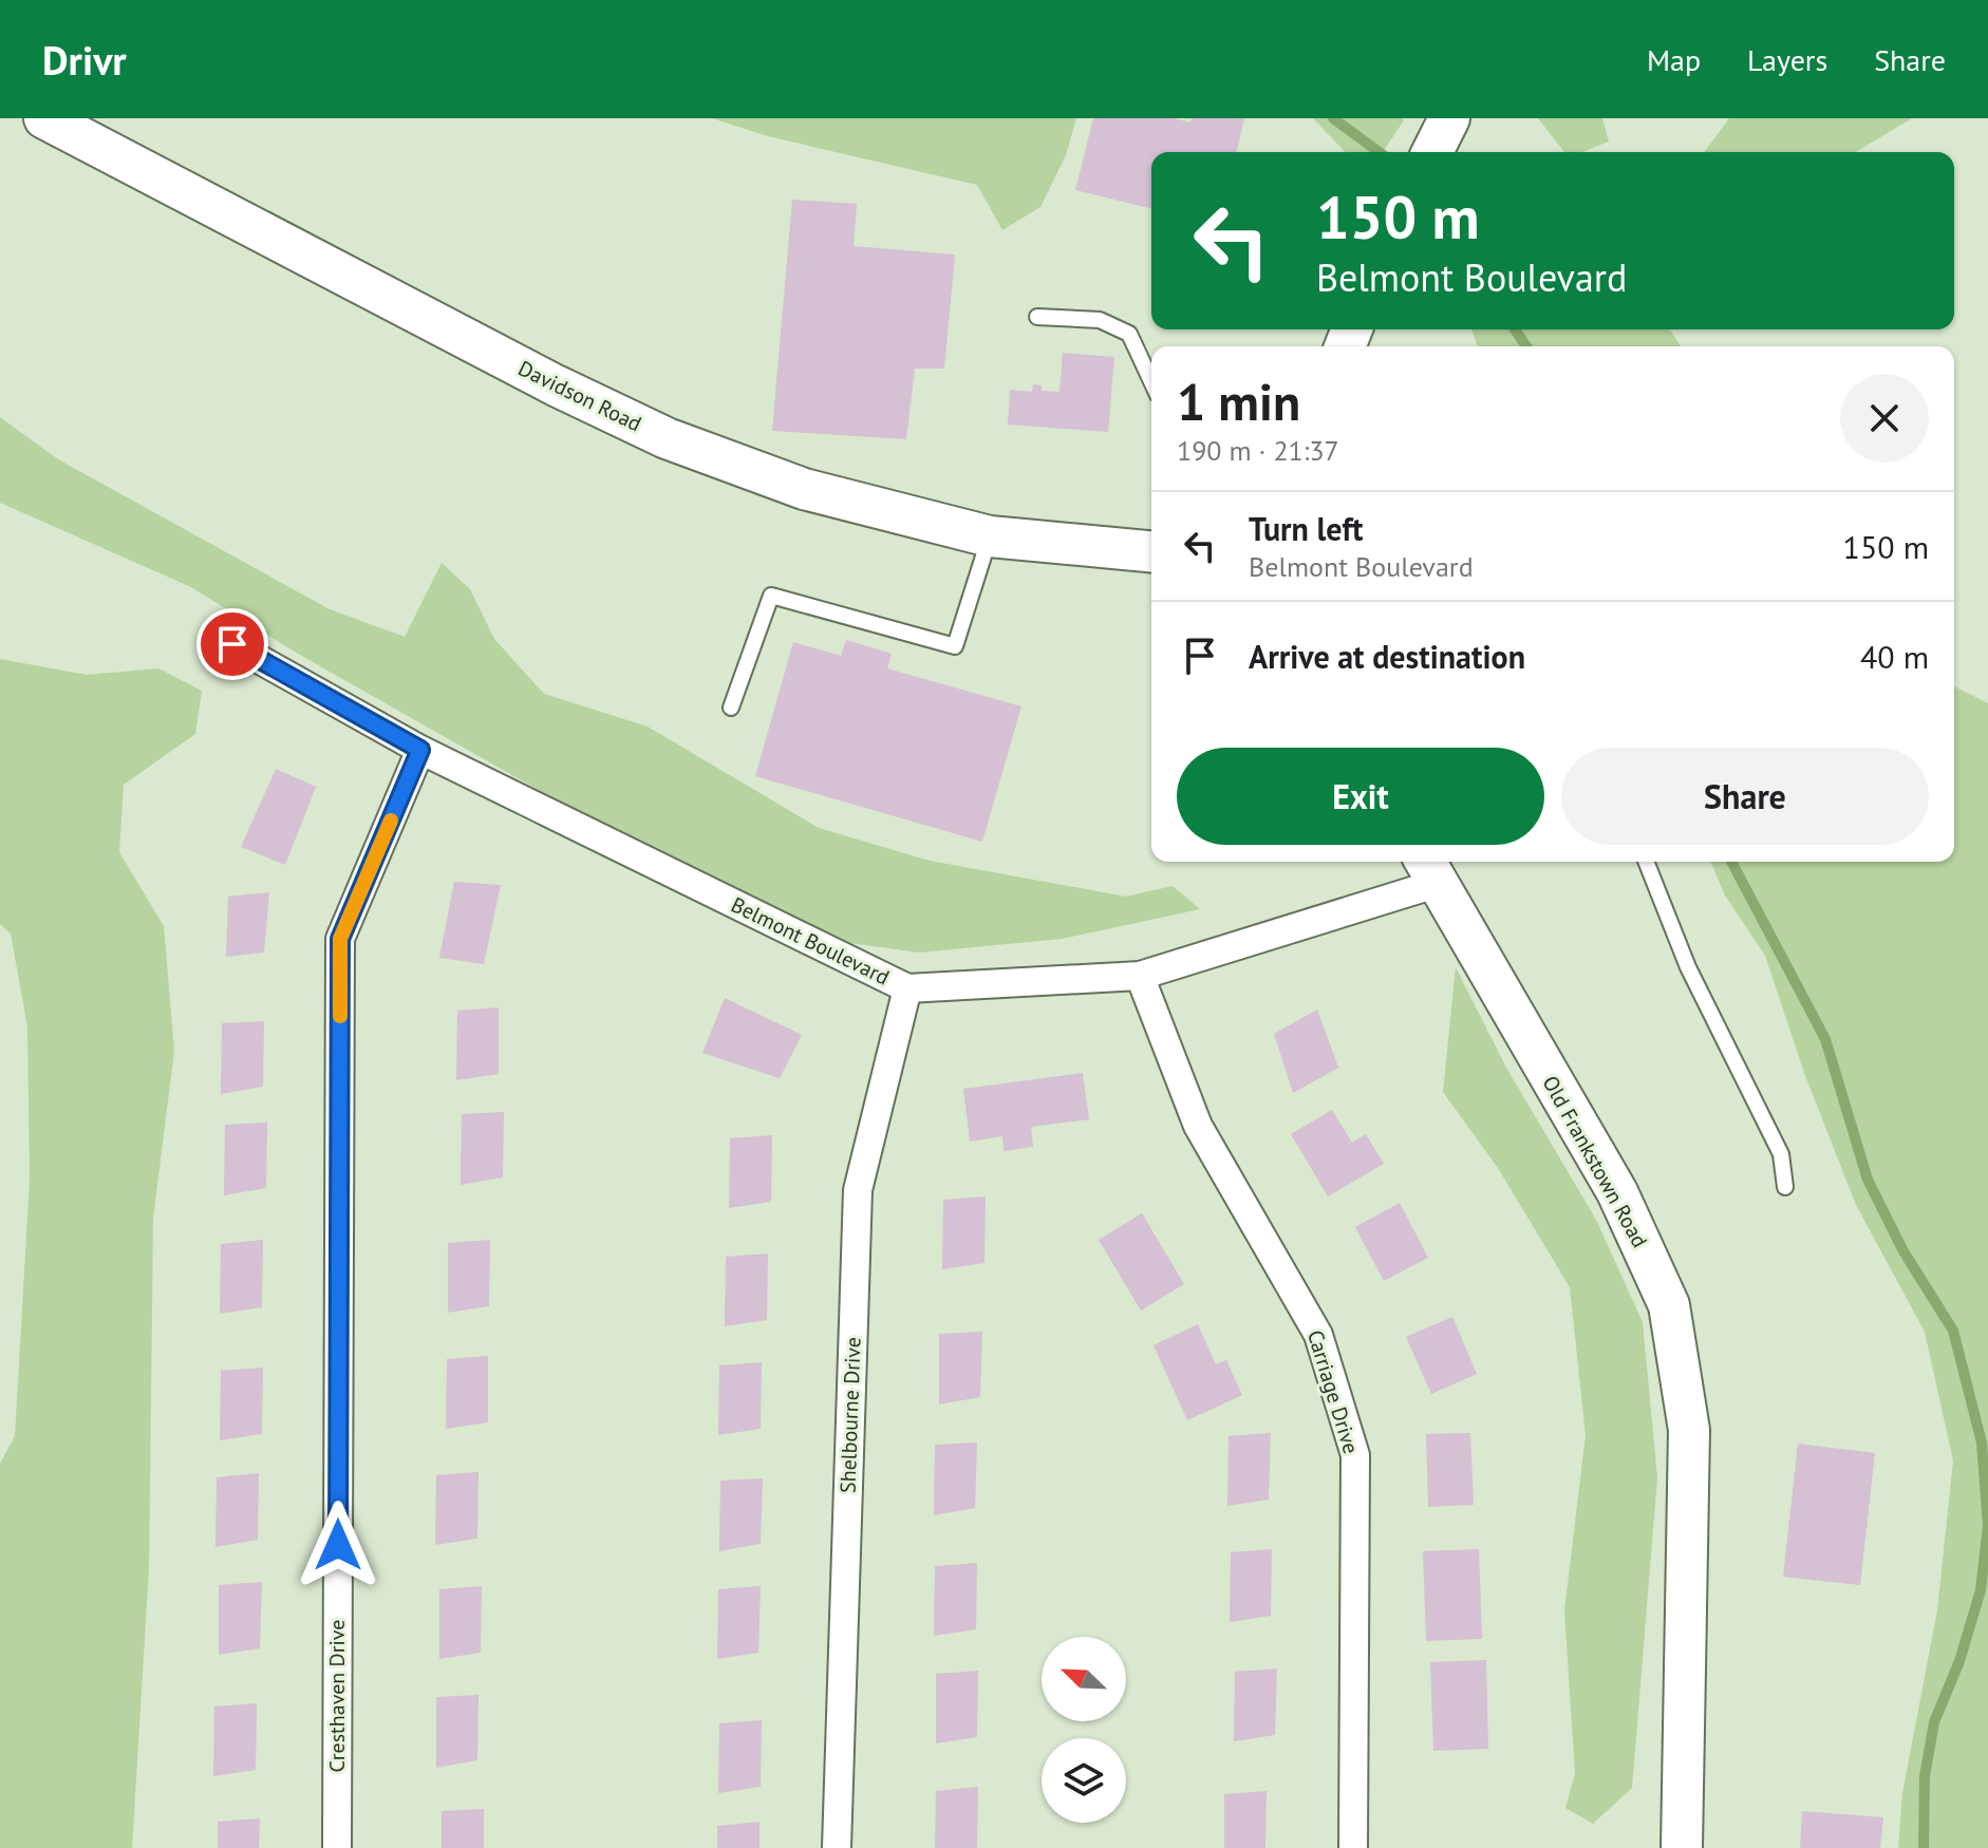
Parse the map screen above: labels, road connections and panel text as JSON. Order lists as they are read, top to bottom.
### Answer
{
  "streets": {
    "street": [
      "Davidson Road",
      "Belmont Boulevard",
      "Old Frankstown Road",
      "Carriage Drive",
      "Shelbourne Drive",
      "Cresthaven Drive"
    ]
  },
  "crossings": [
    ["Belmont Boulevard", "Old Frankstown Road"],
    ["Belmont Boulevard", "Carriage Drive"],
    ["Belmont Boulevard", "Shelbourne Drive"],
    ["Belmont Boulevard", "Cresthaven Drive"]
  ],
  "north": "top left",
  "page": {
    "header": "Drivr",
    "nav": ["Map", "Layers", "Share"],
    "turn": ["150 m", "Belmont Boulevard"],
    "heading": ["1 min", "190 m · 21:37"],
    "list": [
      {
        "name": "Turn left",
        "note": "Belmont Boulevard",
        "value": "150 m"
      },
      {
        "name": "Arrive at destination",
        "value": "40 m"
      }
    ],
    "buttons": ["Exit", "Share"]
  }
}
